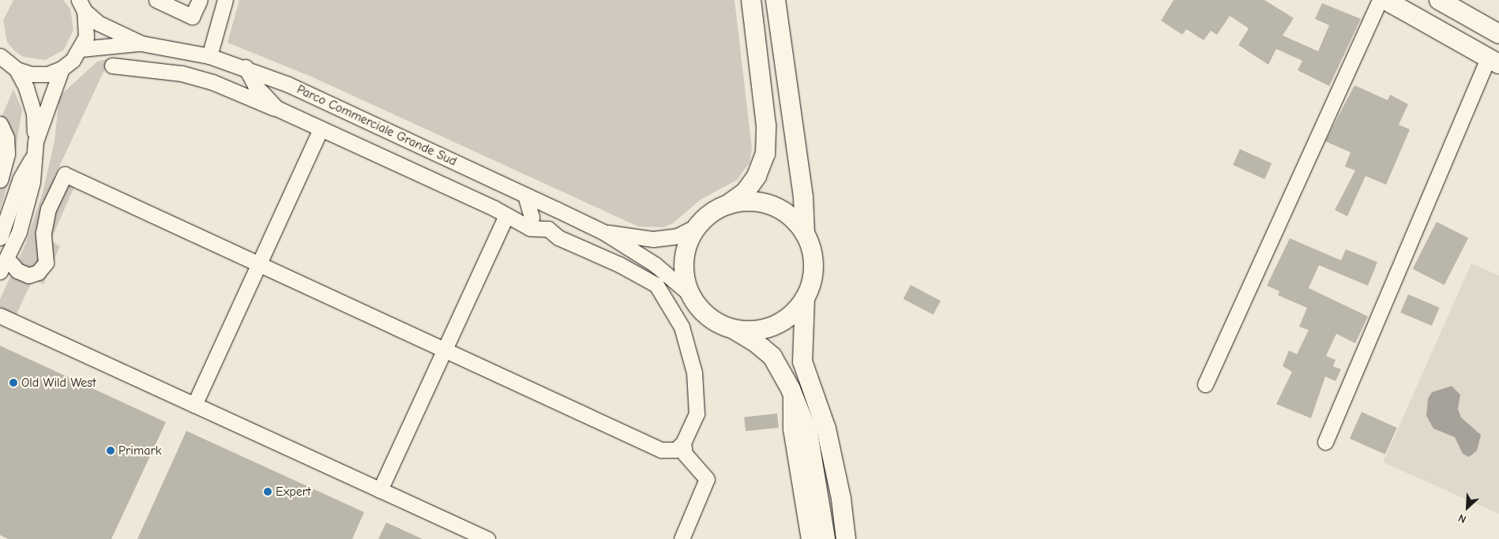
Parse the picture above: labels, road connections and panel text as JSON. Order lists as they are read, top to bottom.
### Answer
{
  "streets": {
    "street": ["Parco Commerciale Grande Sud"]
  },
  "places": ["Old Wild West", "Primark", "Expert"],
  "north": "bottom left"
}
